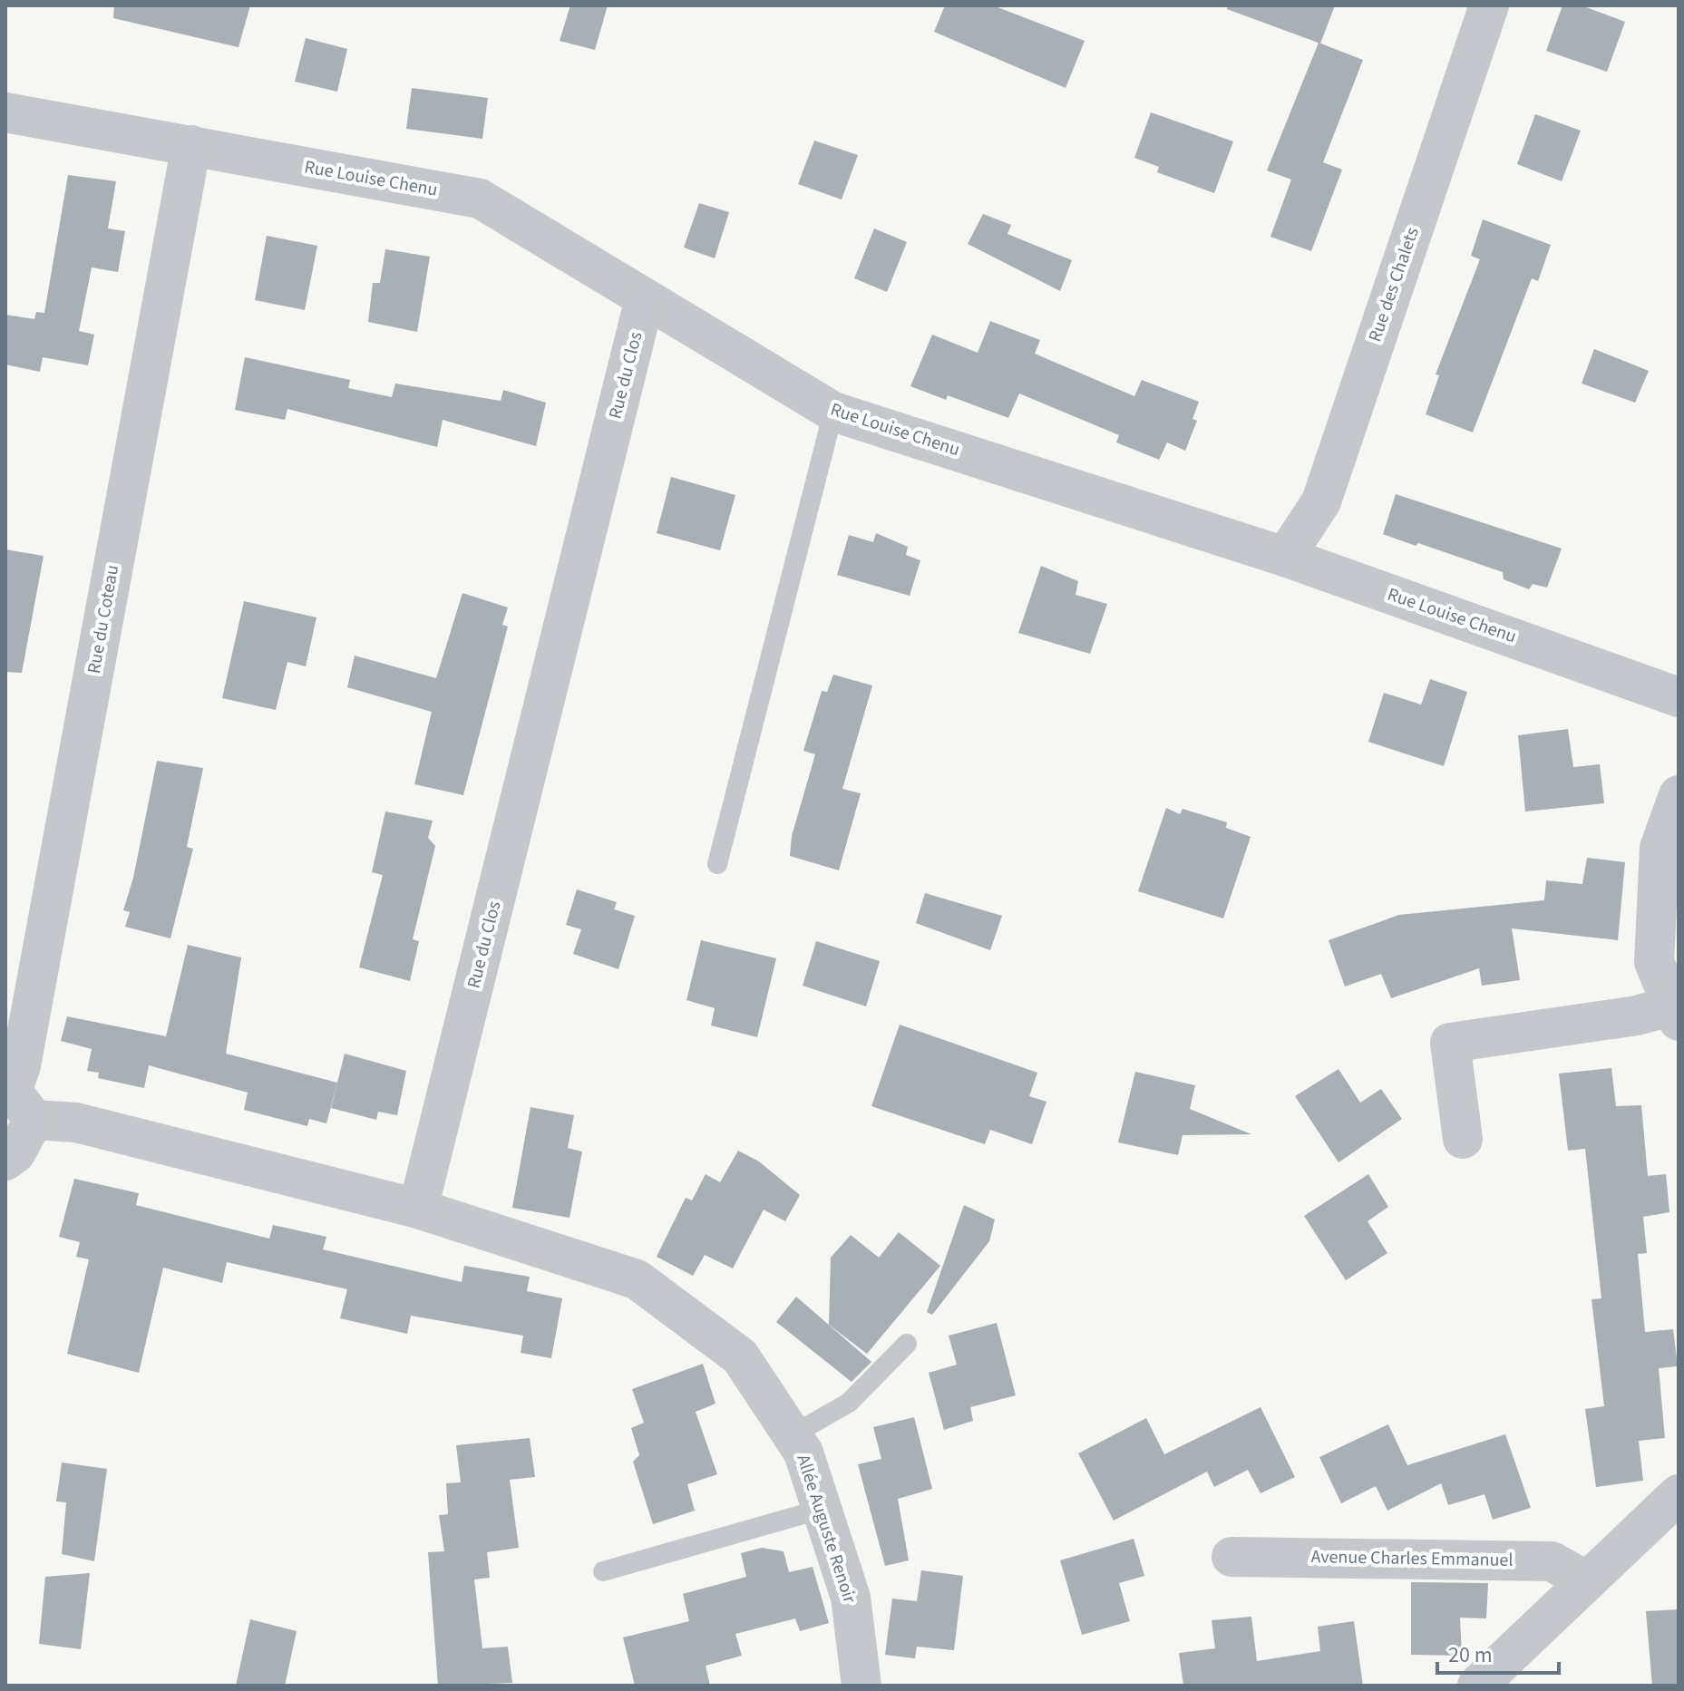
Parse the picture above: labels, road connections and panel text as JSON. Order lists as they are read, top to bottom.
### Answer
{
  "streets": {
    "street": [
      "Rue Louise Chenu",
      "Rue des Chalets",
      "Rue du Clos",
      "Rue du Coteau",
      "Allée Auguste Renoir",
      "Avenue Charles Emmanuel"
    ]
  },
  "crossings": [
    ["Rue Louise Chenu", "Rue des Chalets"],
    ["Rue Louise Chenu", "Rue du Clos"],
    ["Rue Louise Chenu", "Rue du Coteau"],
    ["Rue du Clos", "Allée Auguste Renoir"]
  ],
  "scale_bar": "20 m"
}
